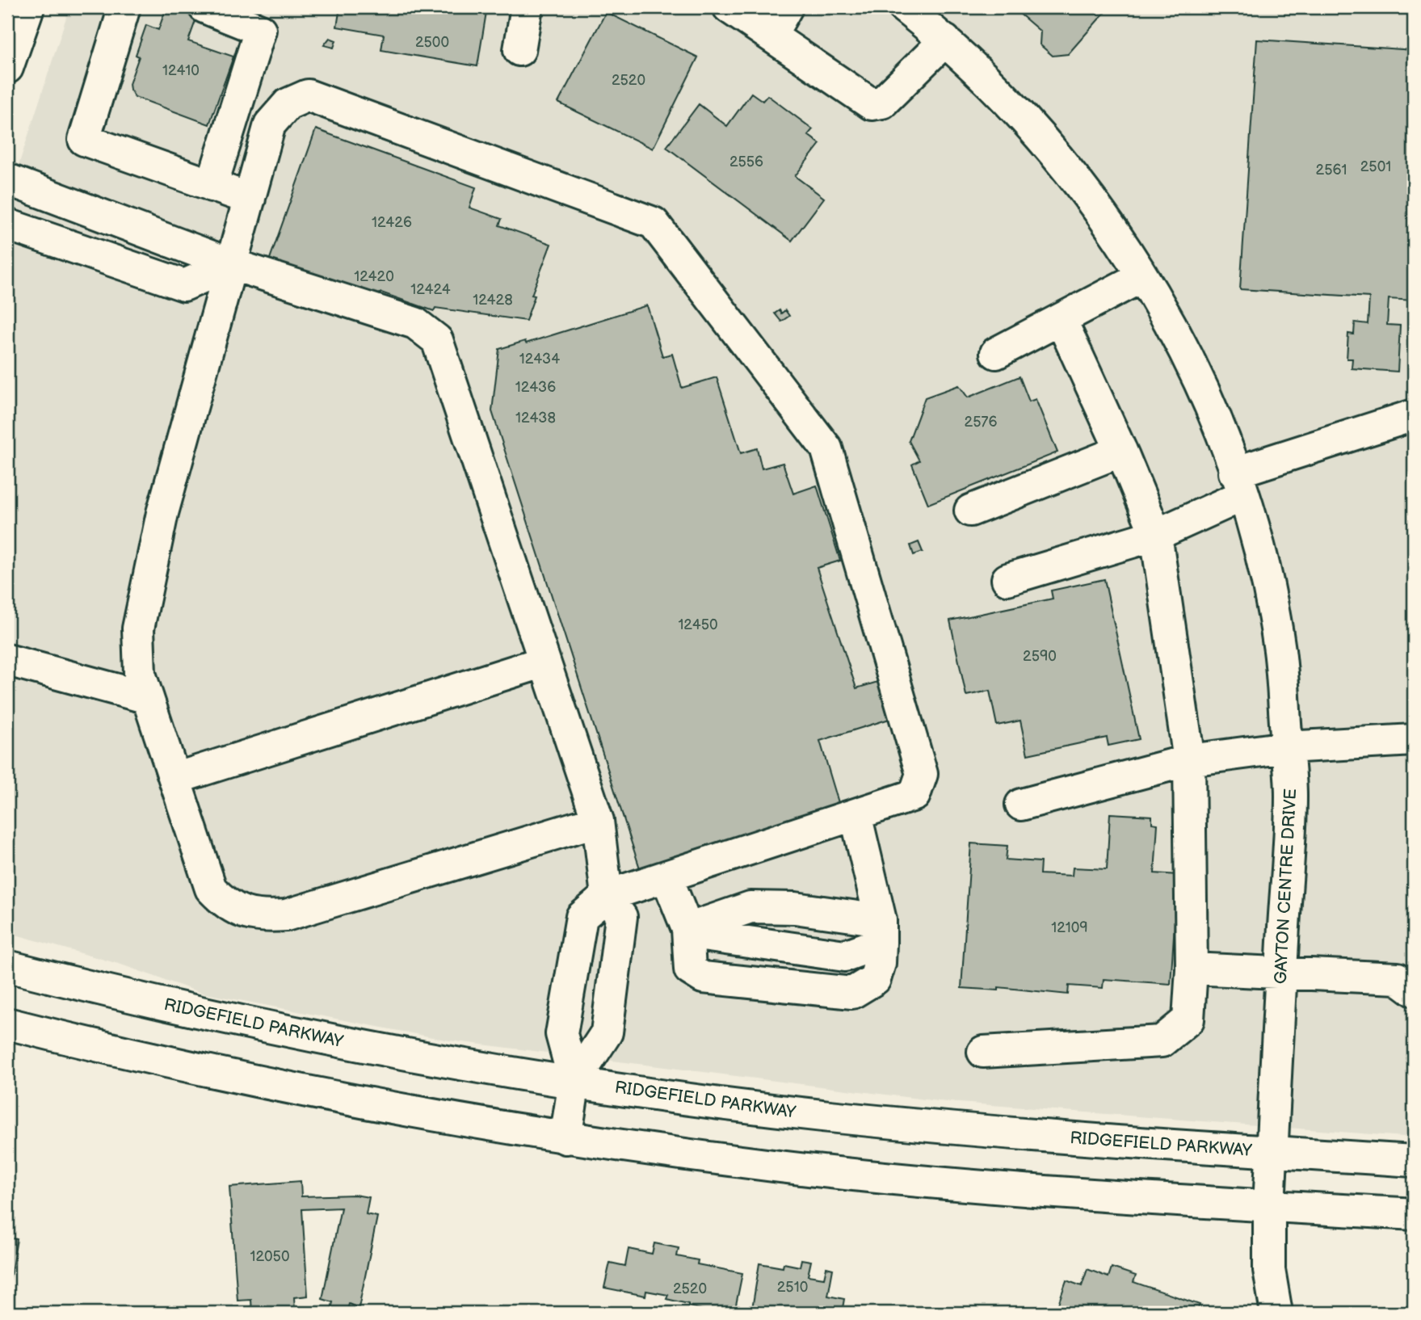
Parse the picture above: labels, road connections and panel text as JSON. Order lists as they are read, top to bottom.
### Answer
{
  "streets": {
    "main road": ["GAYTON CENTRE DRIVE", "RIDGEFIELD PARKWAY"]
  },
  "crossings": [
    ["GAYTON CENTRE DRIVE", "RIDGEFIELD PARKWAY"]
  ],
  "house_numbers": [
    "2500",
    "12410",
    "2520",
    "2556",
    "2501",
    "2561",
    "12426",
    "12420",
    "12424",
    "12428",
    "12434",
    "12436",
    "12438",
    "2576",
    "12450",
    "2590",
    "12109",
    "12050",
    "2510",
    "2520"
  ]
}
